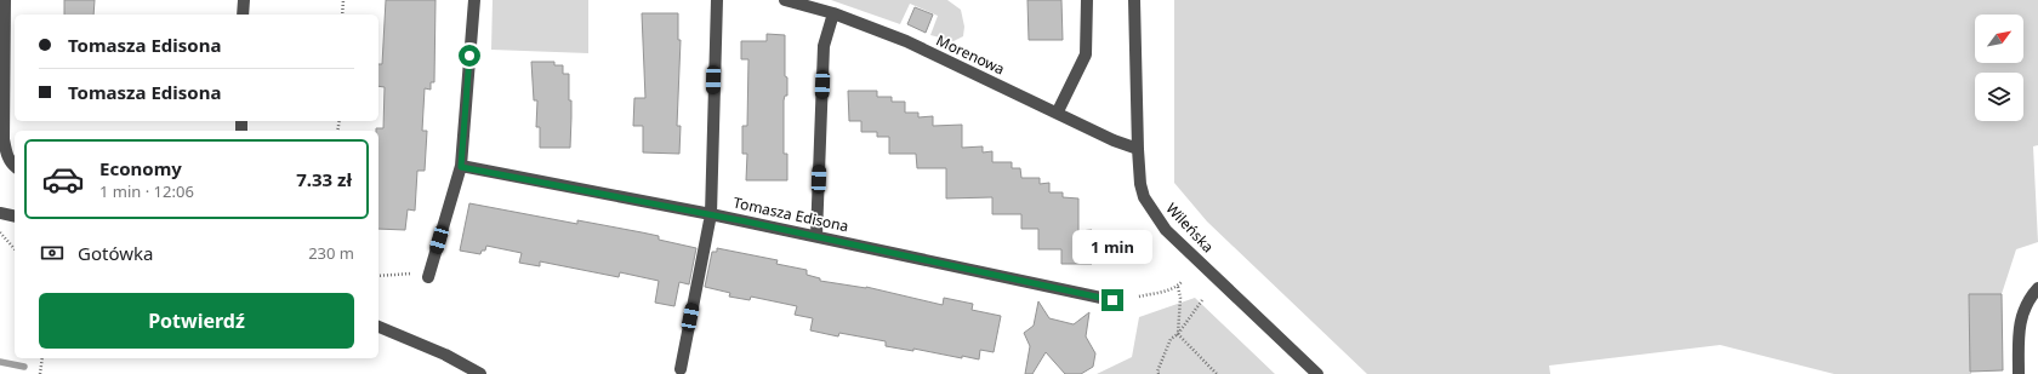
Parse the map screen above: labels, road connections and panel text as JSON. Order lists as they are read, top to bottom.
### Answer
{
  "streets": {
    "street": ["Morenowa", "Tomasza Edisona", "Wileńska"]
  },
  "crossings": [
    ["Morenowa", "Wileńska"]
  ],
  "north": "top right",
  "page": {
    "banner": ["Tomasza Edisona", "Tomasza Edisona"],
    "list": [
      {
        "name": "Economy",
        "note": "1 min · 12:06",
        "value": "7.33 zł"
      }
    ],
    "pay": ["Gotówka", "230 m"],
    "bubble": "1 min",
    "buttons": "Potwierdź"
  }
}
